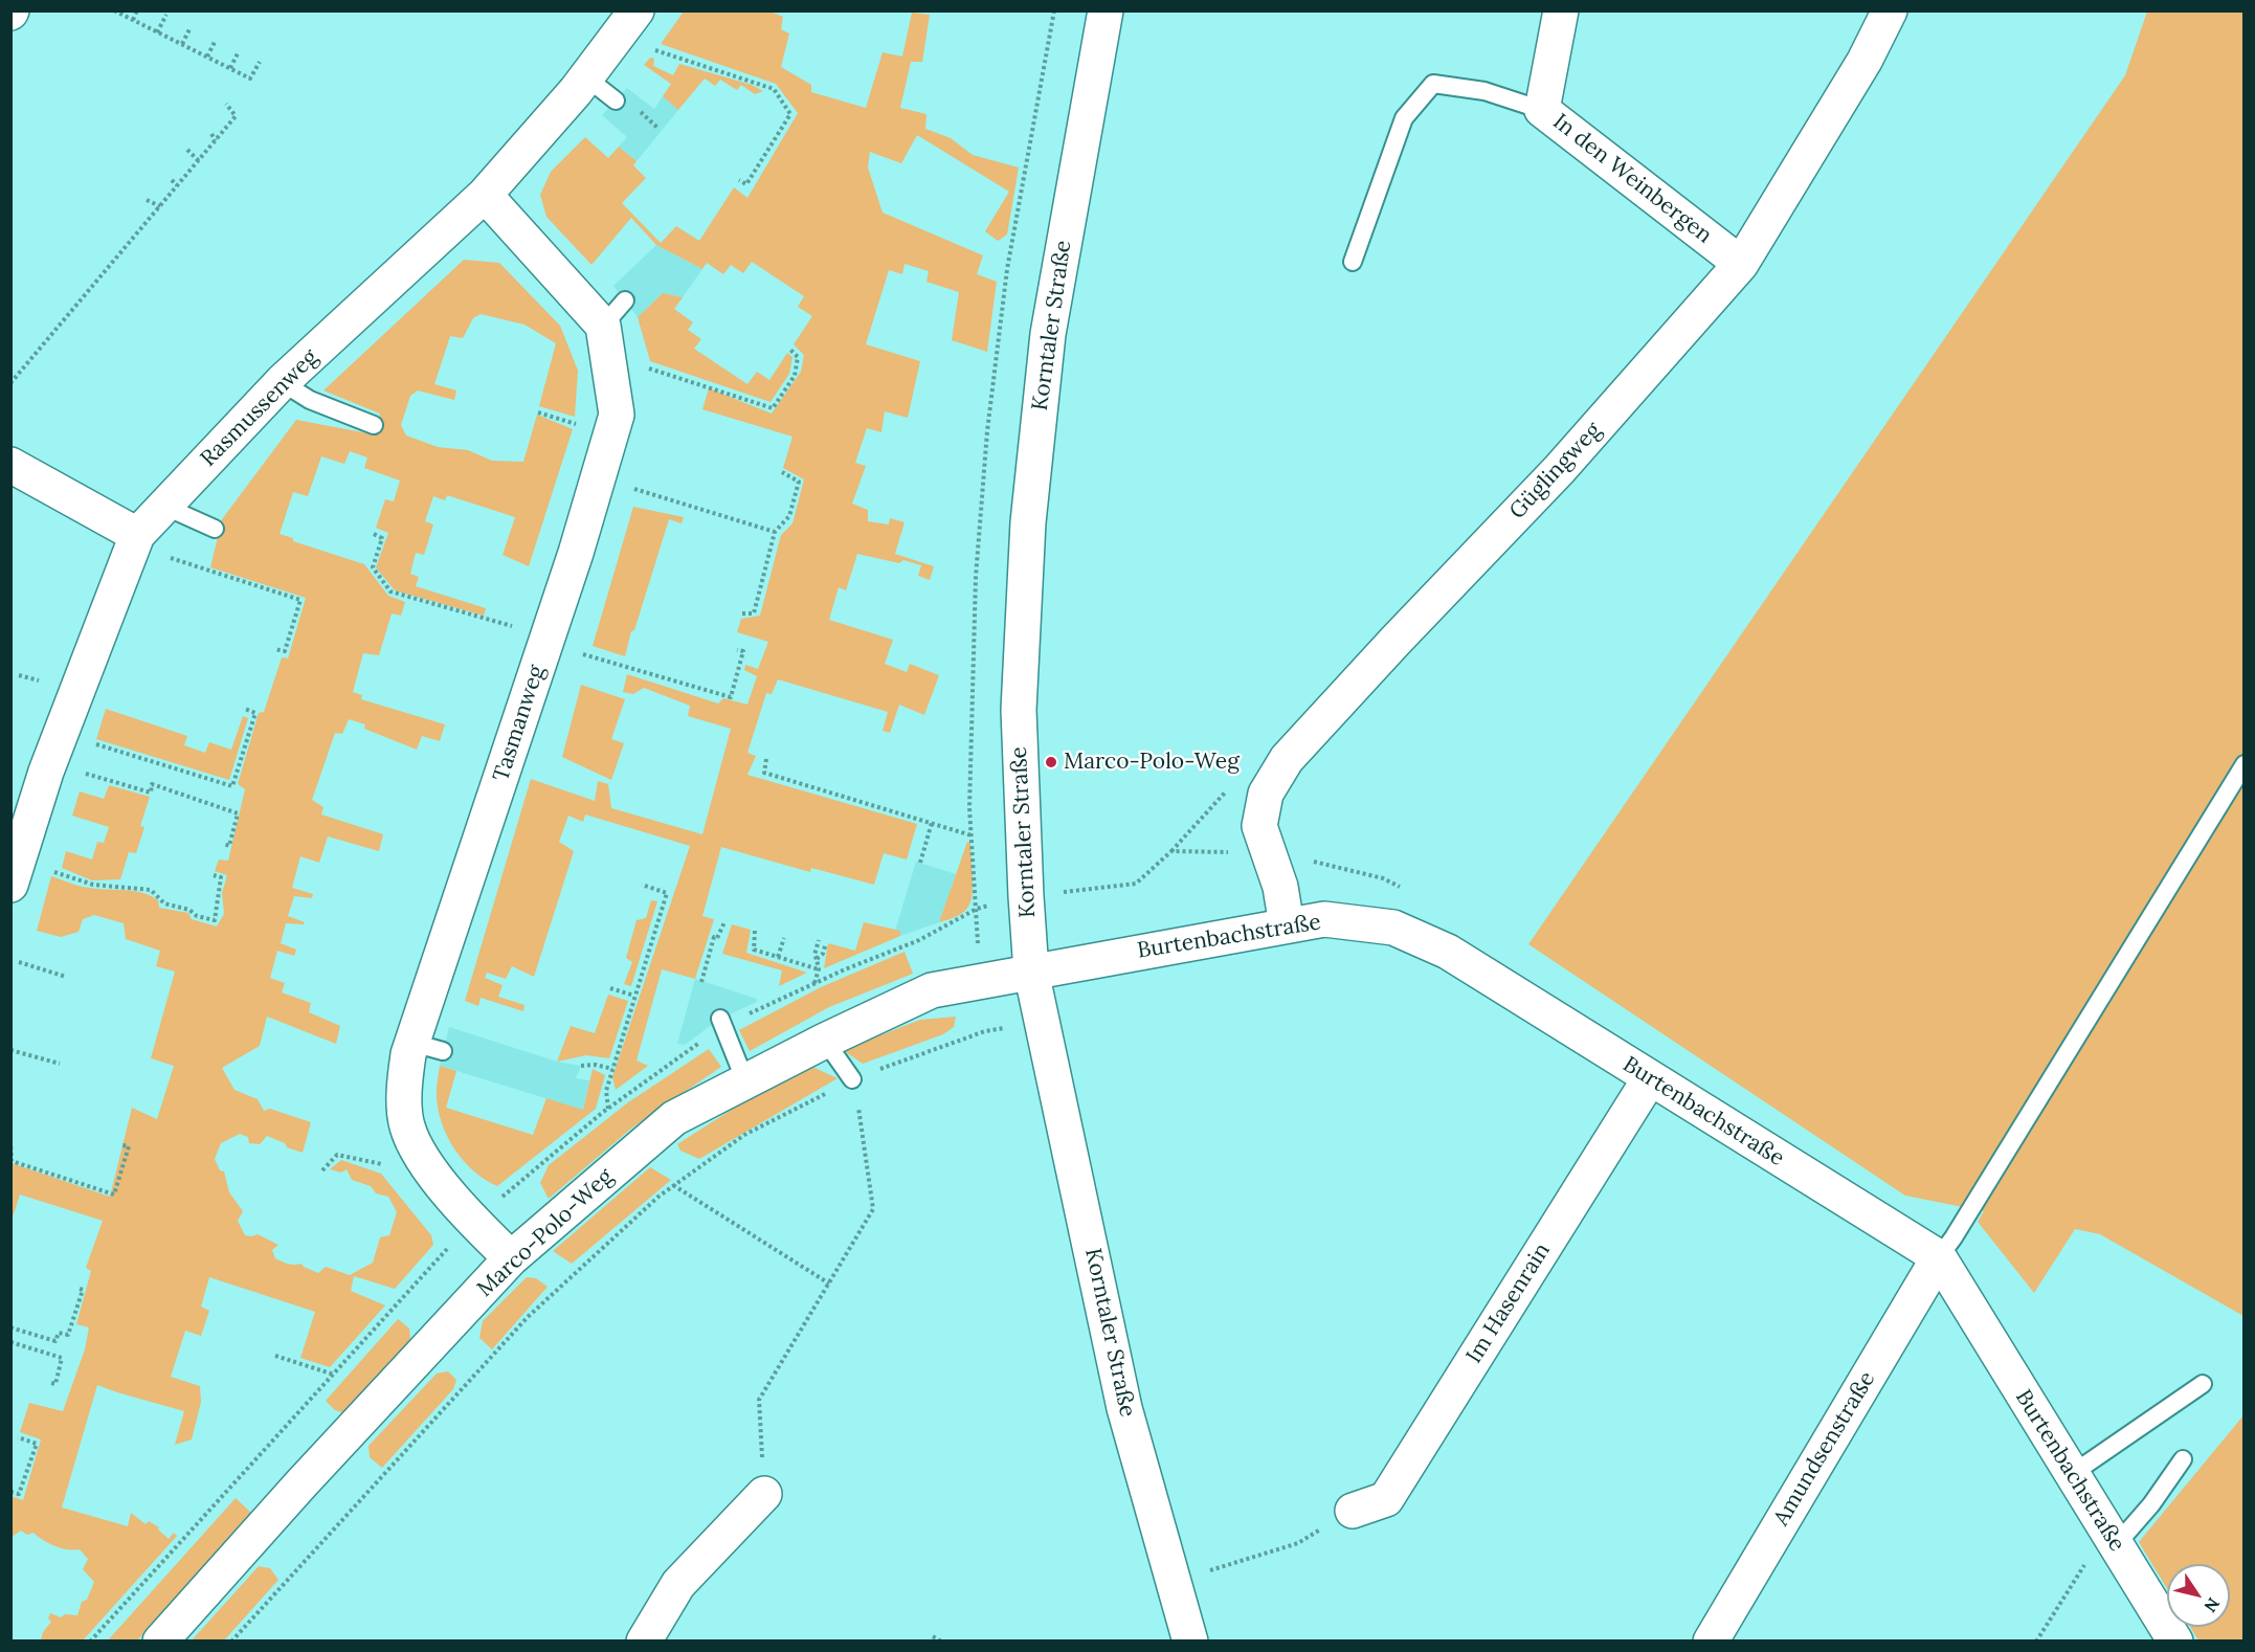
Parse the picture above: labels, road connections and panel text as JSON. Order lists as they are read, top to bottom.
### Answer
{
  "streets": {
    "street": [
      "In den Weinbergen",
      "Korntaler Straße",
      "Rasmussenweg",
      "Güglingweg",
      "Tasmanweg",
      "Burtenbachstraße",
      "Marco-Polo-Weg",
      "Im Hasenrain",
      "Amundsenstraße"
    ]
  },
  "crossings": [
    ["In den Weinbergen", "Güglingweg"],
    ["Korntaler Straße", "Burtenbachstraße"],
    ["Korntaler Straße", "Marco-Polo-Weg"],
    ["Rasmussenweg", "Tasmanweg"],
    ["Güglingweg", "Burtenbachstraße"],
    ["Tasmanweg", "Marco-Polo-Weg"],
    ["Burtenbachstraße", "Marco-Polo-Weg"],
    ["Burtenbachstraße", "Im Hasenrain"],
    ["Burtenbachstraße", "Amundsenstraße"]
  ],
  "places": ["Marco-Polo-Weg"],
  "north": "bottom right"
}
